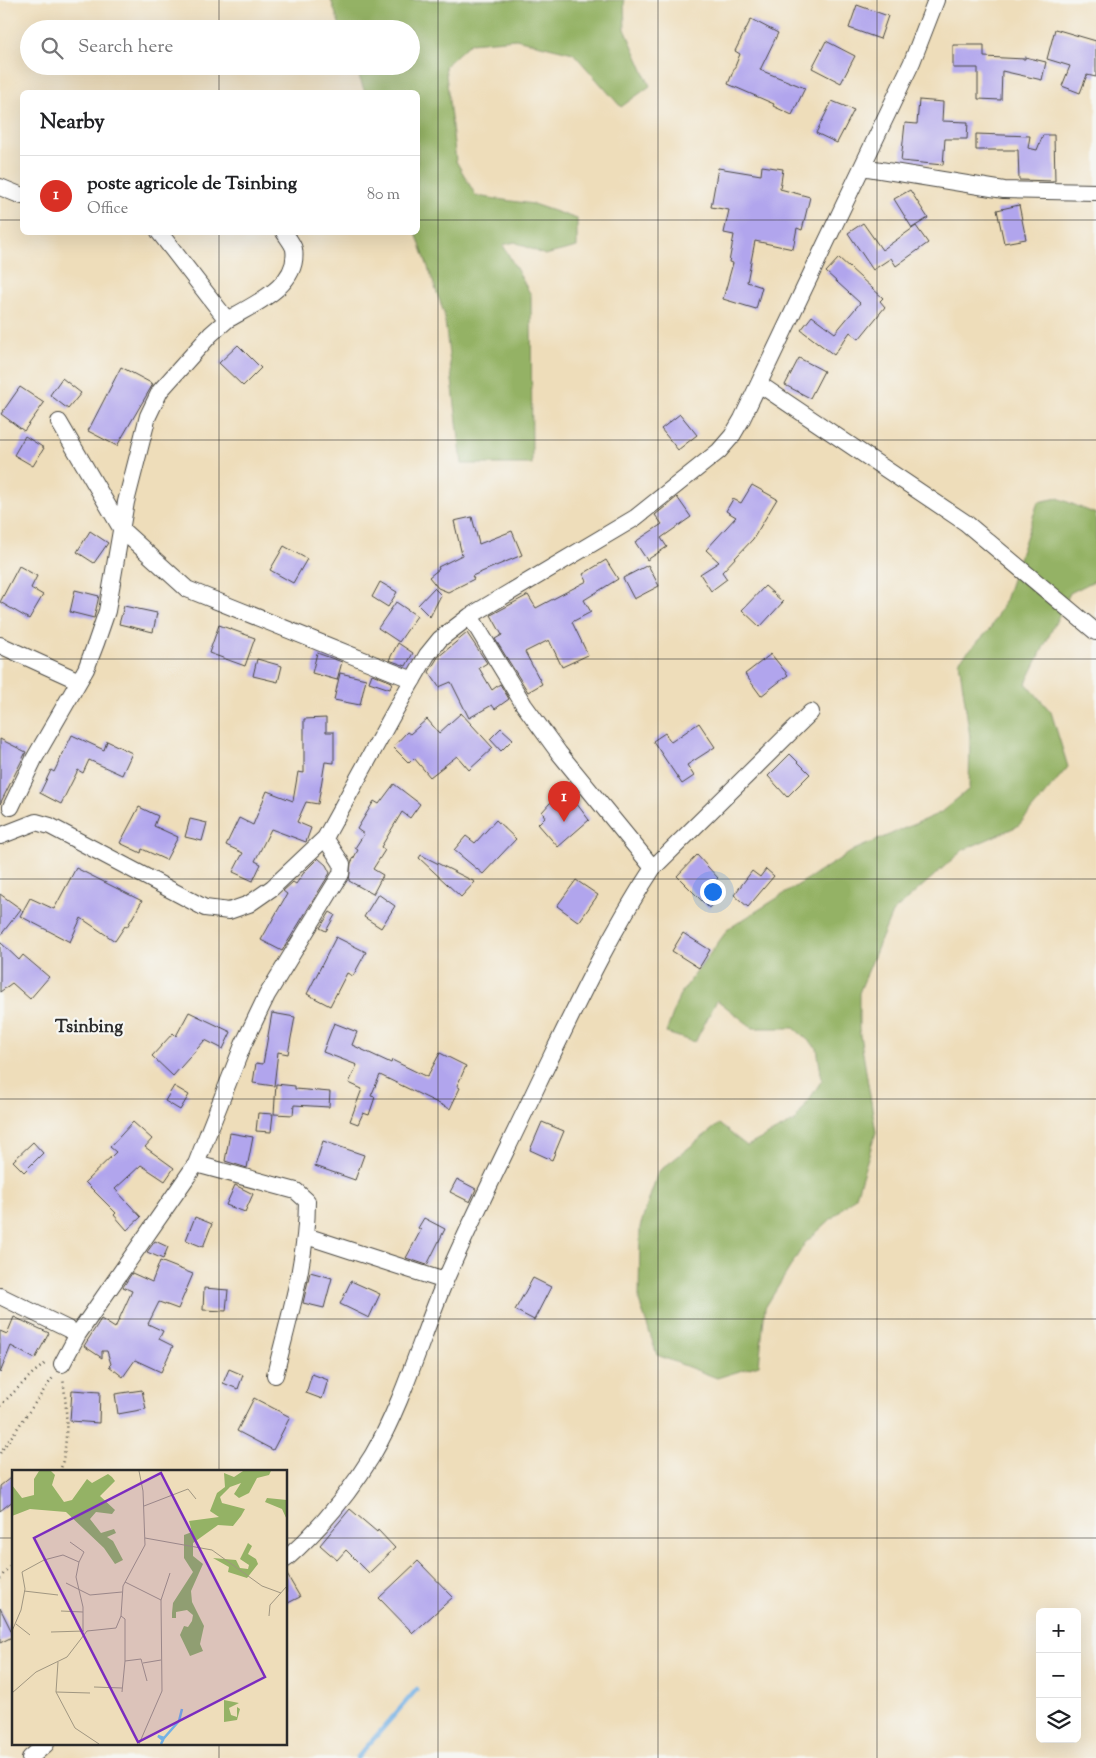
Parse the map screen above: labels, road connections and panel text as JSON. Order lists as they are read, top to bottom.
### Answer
{
  "districts": ["Tsinbing"],
  "page": {
    "search": "Search here",
    "heading": "Nearby",
    "list": [
      {
        "mark": "1",
        "name": "poste agricole de Tsinbing",
        "note": "Office",
        "value": "80 m"
      }
    ],
    "pins": "1",
    "map_buttons": ["+", "−"]
  }
}
